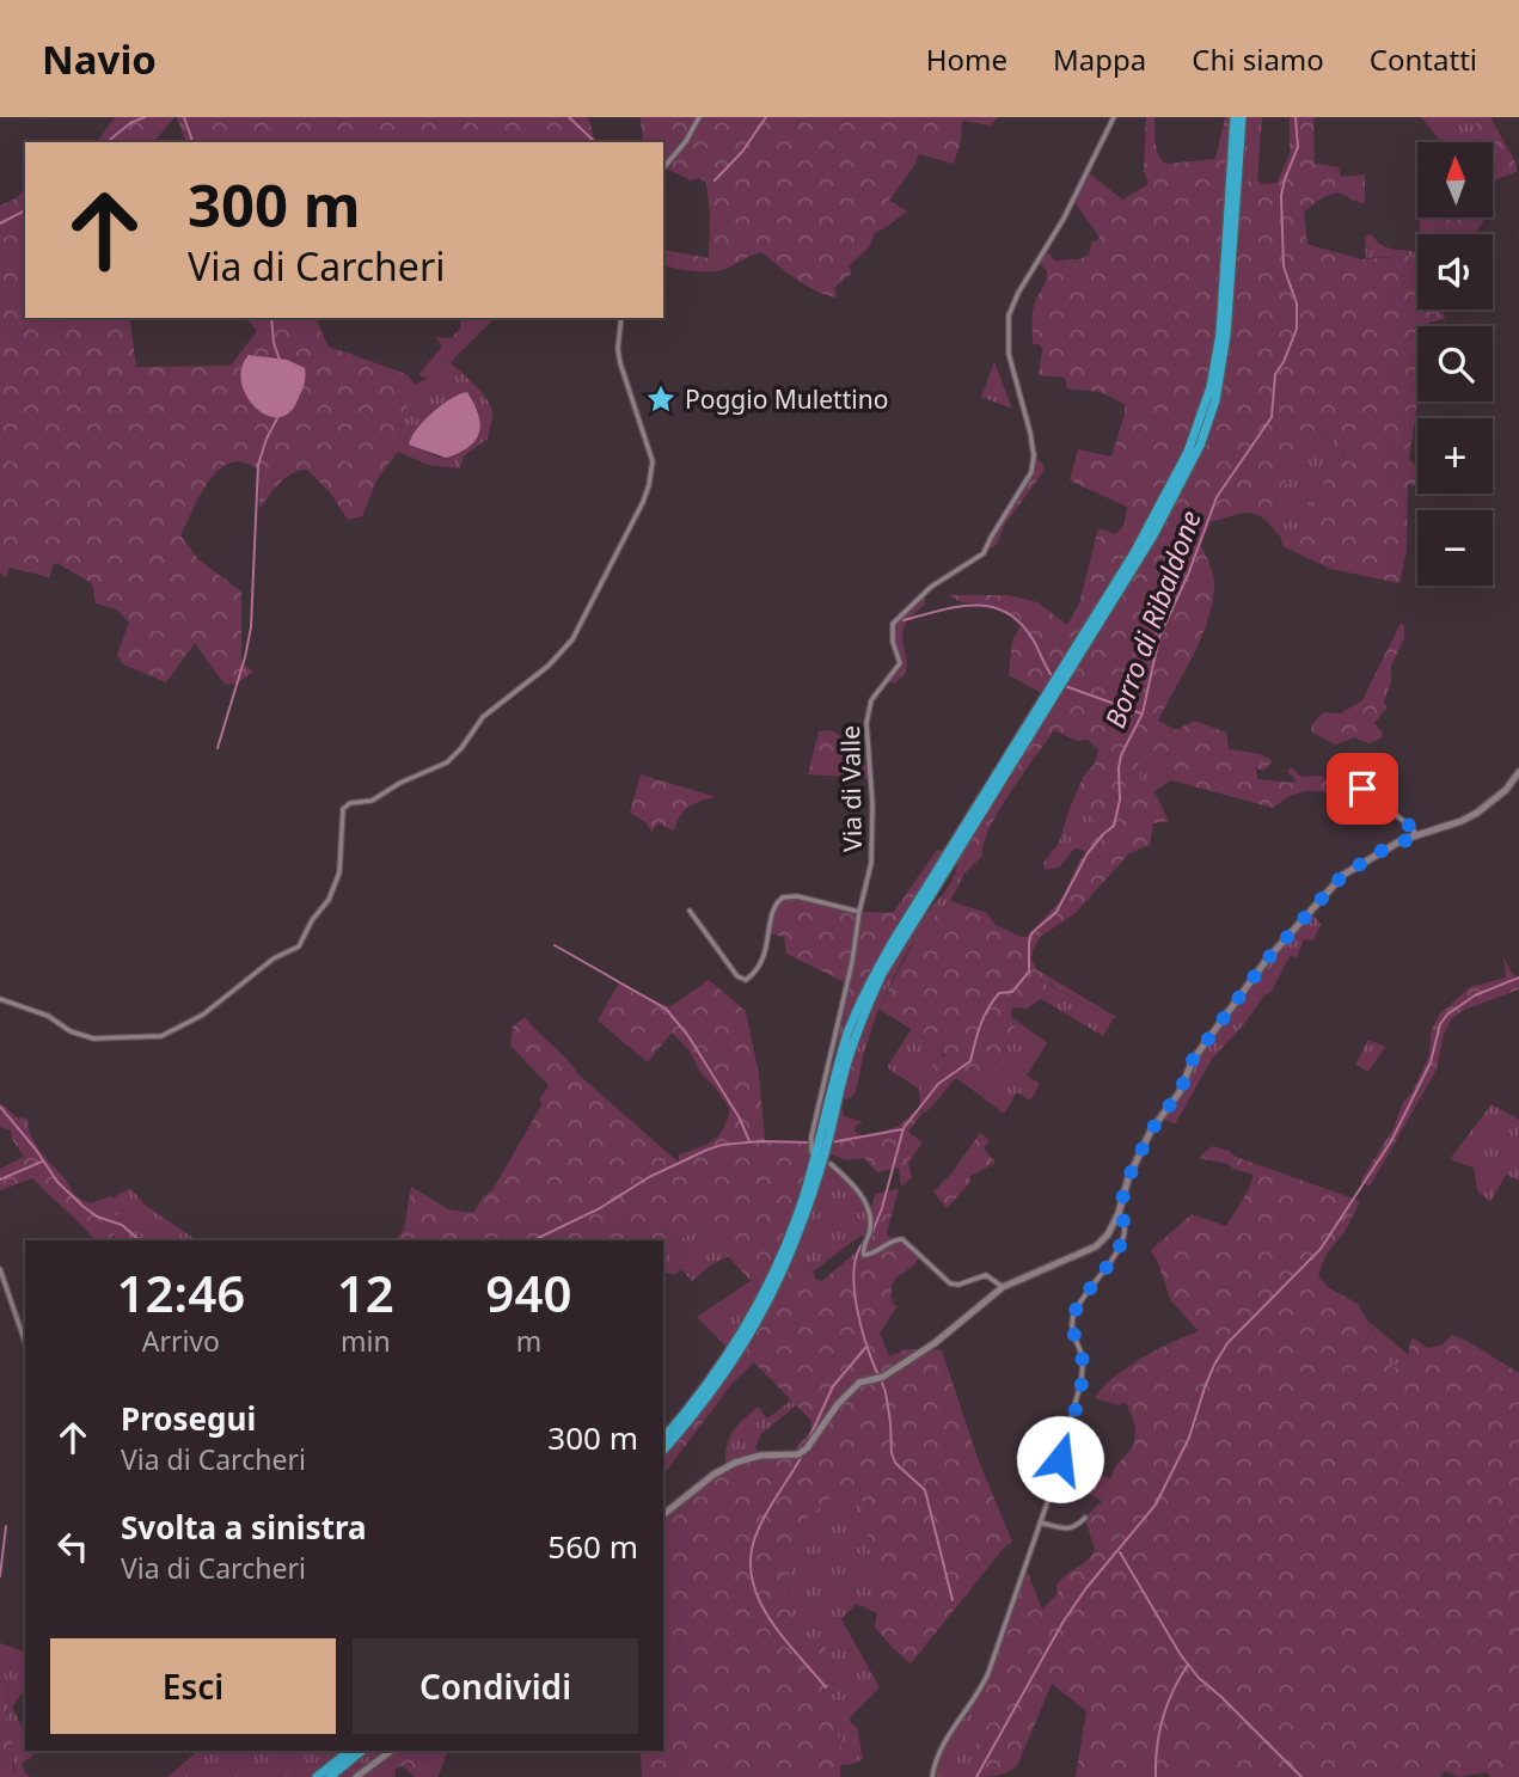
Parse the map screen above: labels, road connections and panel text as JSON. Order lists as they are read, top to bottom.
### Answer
{
  "streets": {
    "street": ["Via di Valle"]
  },
  "water": ["Borro di Ribaldone"],
  "places": {
    "place": ["Poggio Mulettino"]
  },
  "north": "top",
  "page": {
    "header": "Navio",
    "nav": [
      "Home",
      "Mappa",
      "Chi siamo",
      "Contatti"
    ],
    "map_buttons": ["+", "−"],
    "turn": ["300 m", "Via di Carcheri"],
    "eta": [
      "12:46",
      "Arrivo",
      "12",
      "min",
      "940",
      "m"
    ],
    "list": [
      {
        "name": "Prosegui",
        "note": "Via di Carcheri",
        "value": "300 m"
      },
      {
        "name": "Svolta a sinistra",
        "note": "Via di Carcheri",
        "value": "560 m"
      }
    ],
    "buttons": ["Esci", "Condividi"]
  }
}
